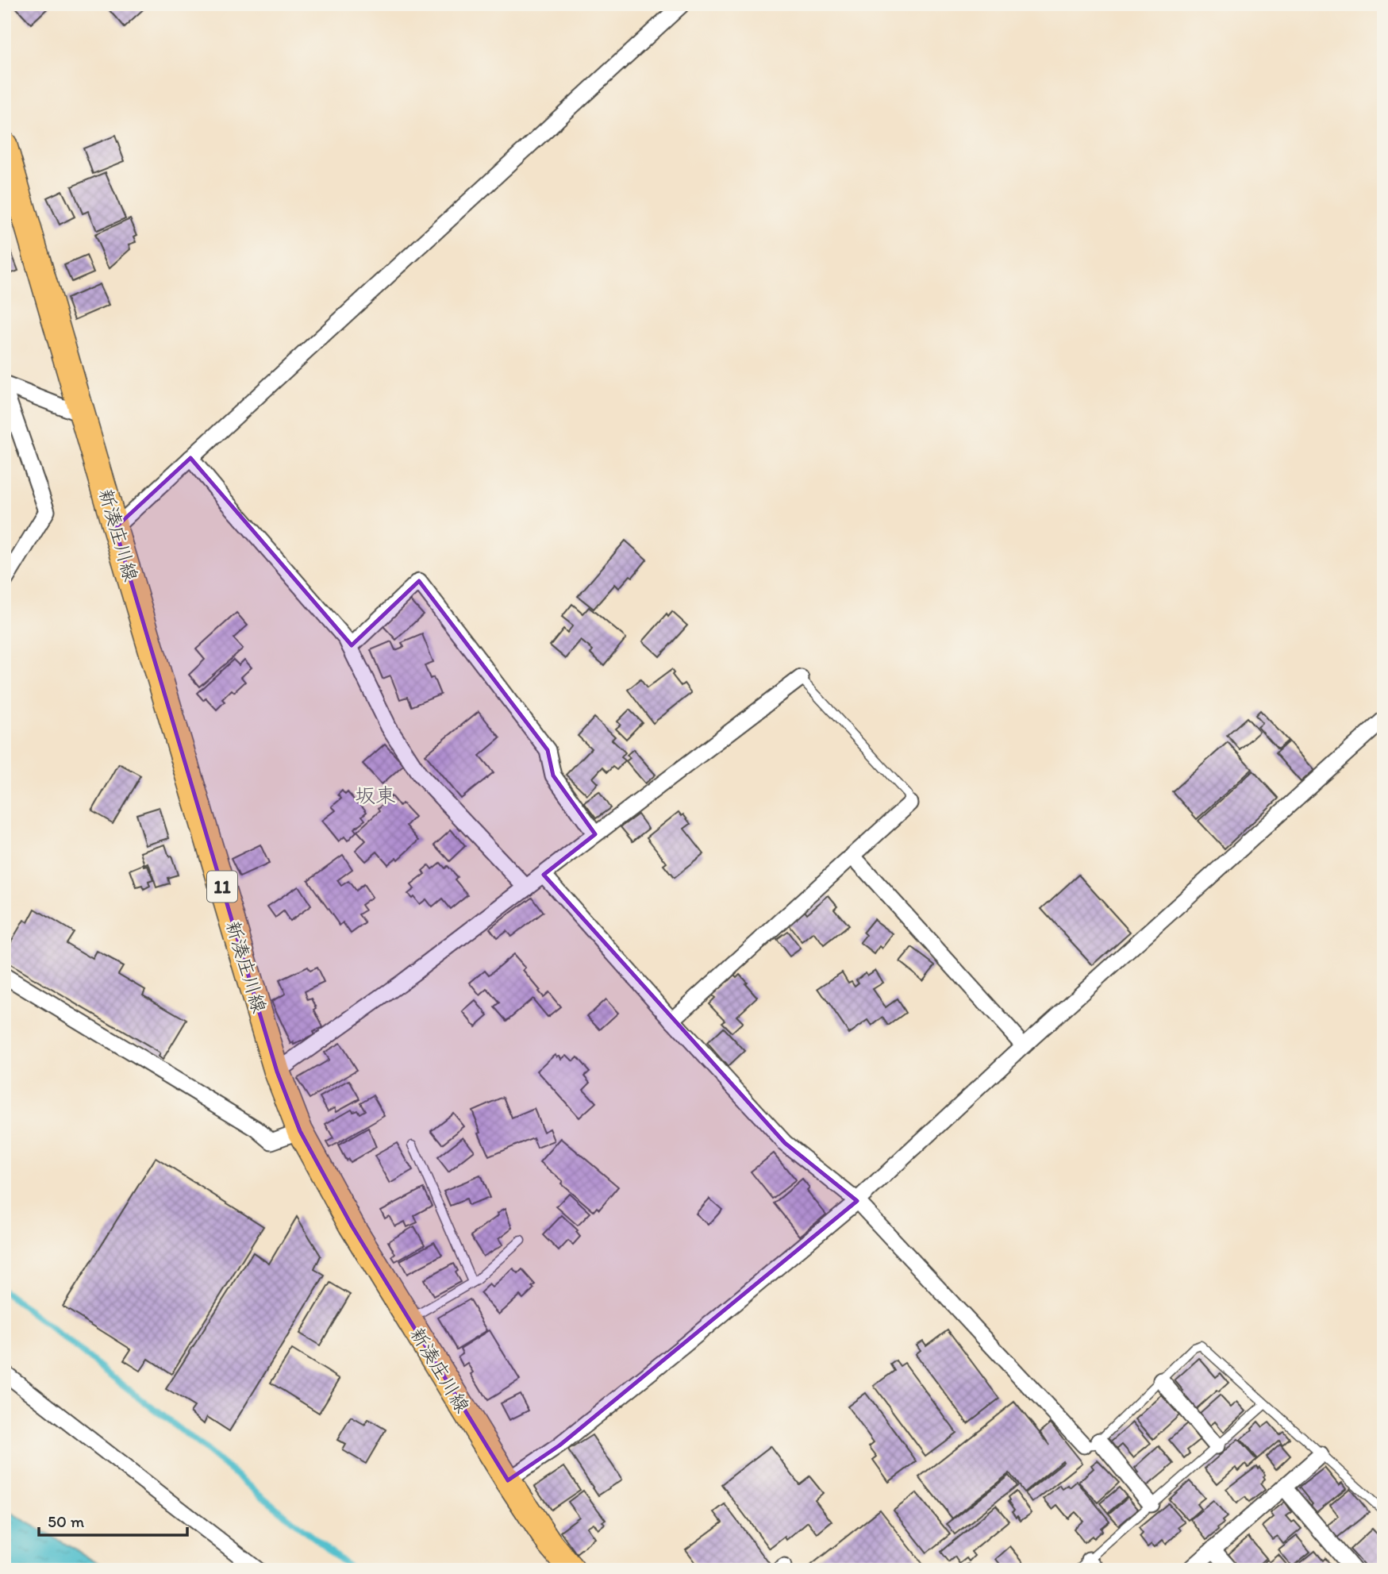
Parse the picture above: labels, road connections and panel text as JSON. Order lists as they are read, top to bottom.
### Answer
{
  "streets": {
    "main road": ["新湊庄川線", "11"]
  },
  "districts": ["坂東"],
  "scale_bar": "50 m"
}
